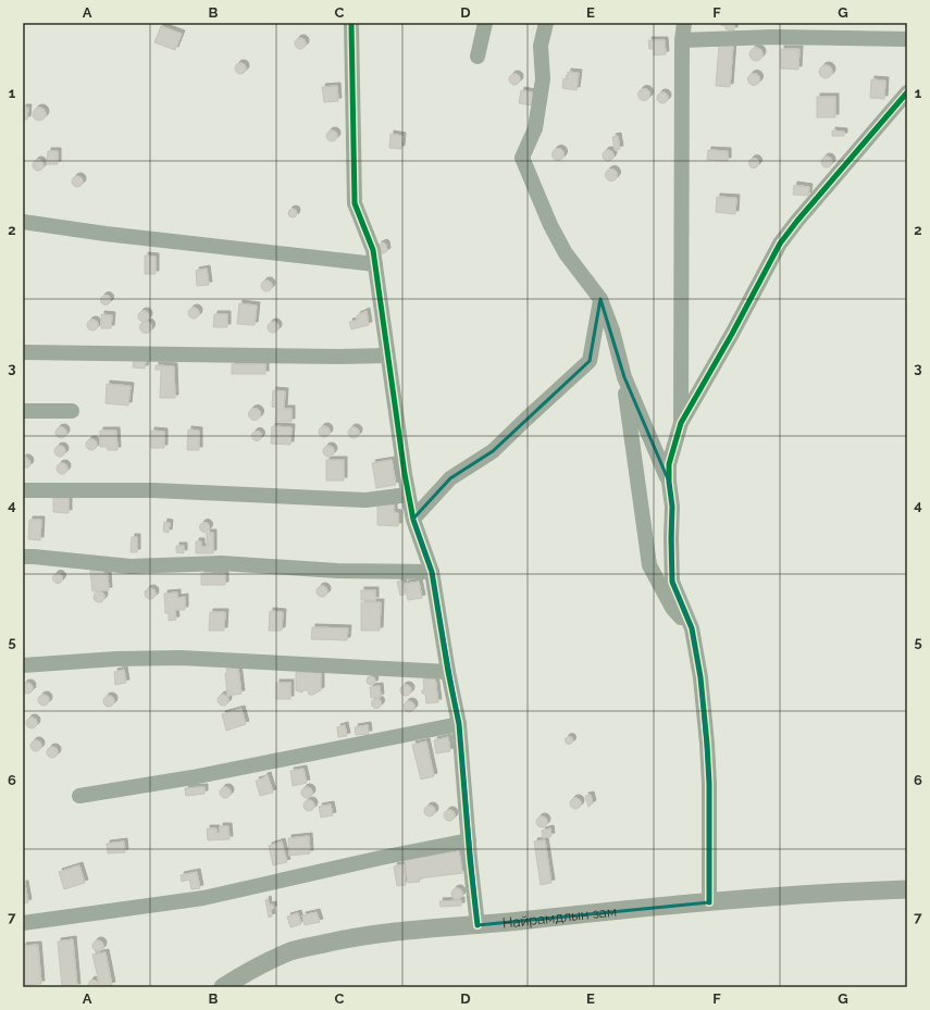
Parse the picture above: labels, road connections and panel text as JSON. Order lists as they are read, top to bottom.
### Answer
{
  "streets": {
    "main road": ["Найрамдлын зам"]
  },
  "grid": {
    "columns": [
      "A",
      "B",
      "C",
      "D",
      "E",
      "F",
      "G"
    ],
    "rows": [
      "1",
      "2",
      "3",
      "4",
      "5",
      "6",
      "7"
    ]
  }
}
